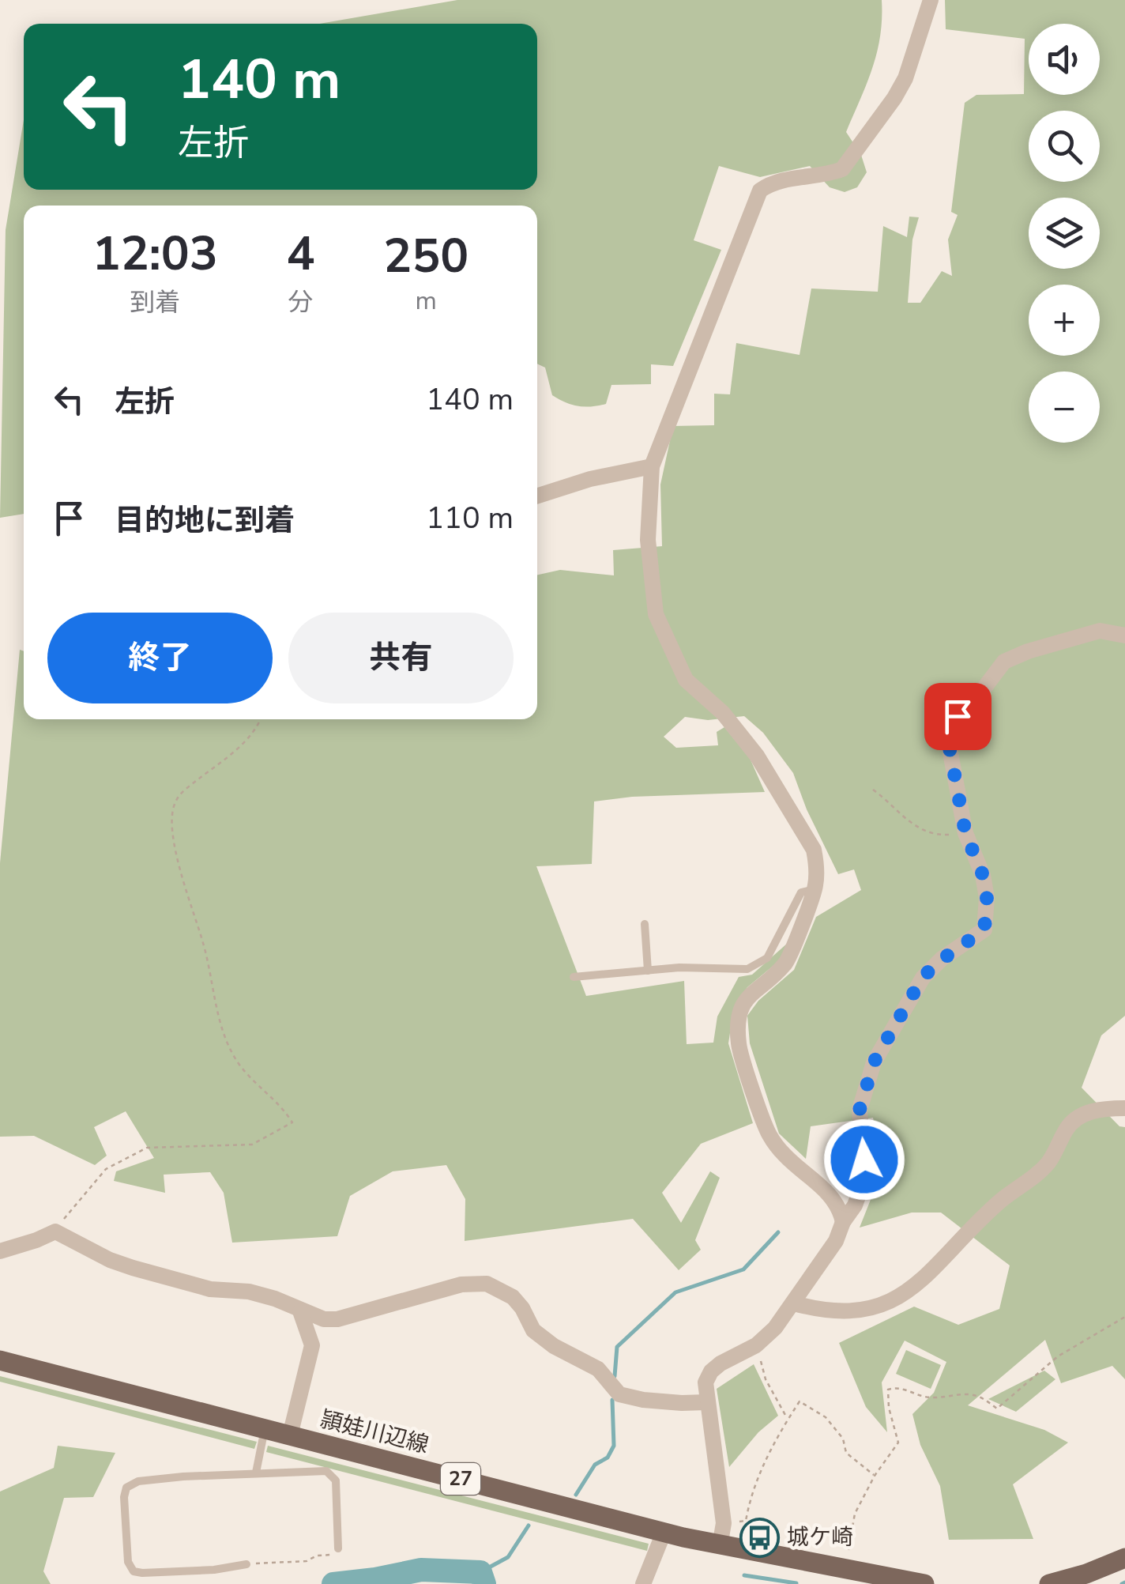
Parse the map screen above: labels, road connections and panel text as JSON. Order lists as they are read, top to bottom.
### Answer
{
  "streets": {
    "main road": ["頴娃川辺線", "27"]
  },
  "places": {
    "bus stop": ["城ケ崎"]
  },
  "page": {
    "map_buttons": ["+", "−"],
    "turn": ["140 m", "左折"],
    "eta": [
      "12:03",
      "到着",
      "4",
      "分",
      "250",
      "m"
    ],
    "list": [
      {
        "name": "左折",
        "value": "140 m"
      },
      {
        "name": "目的地に到着",
        "value": "110 m"
      }
    ],
    "buttons": ["終了", "共有"]
  }
}
